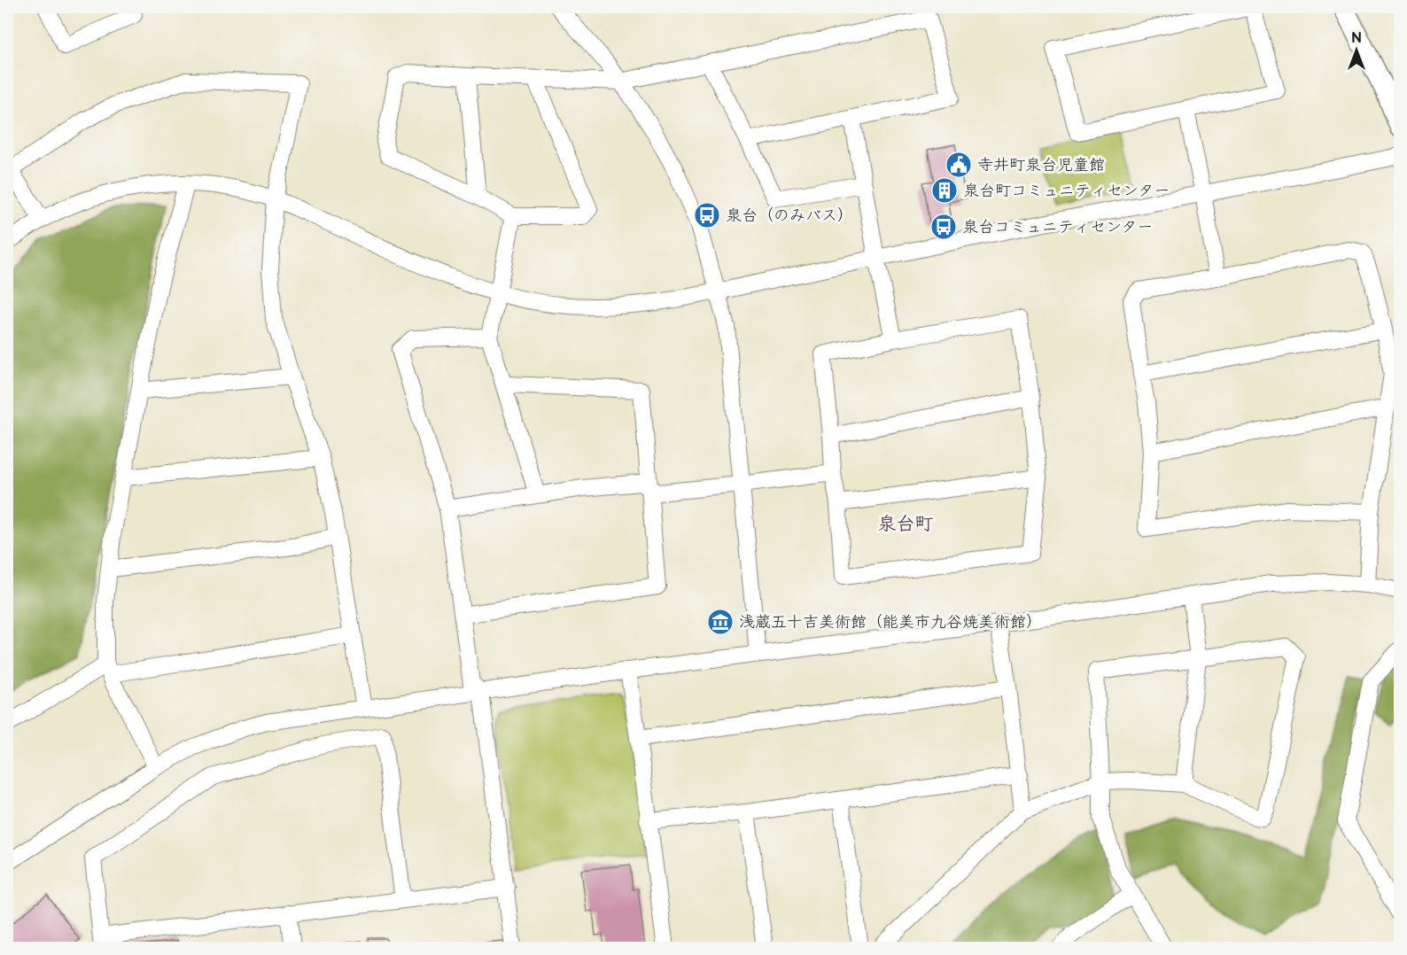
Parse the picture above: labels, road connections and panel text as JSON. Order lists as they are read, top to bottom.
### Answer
{
  "districts": ["泉台町"],
  "places": {
    "public building": ["寺井町泉台児童館"],
    "building": ["泉台町コミュニティセンター"],
    "bus stop": ["泉台（のみバス）", "泉台コミュニティセンター"],
    "museum": ["浅蔵五十吉美術館（能美市九谷焼美術館）"]
  },
  "north": "top"
}
